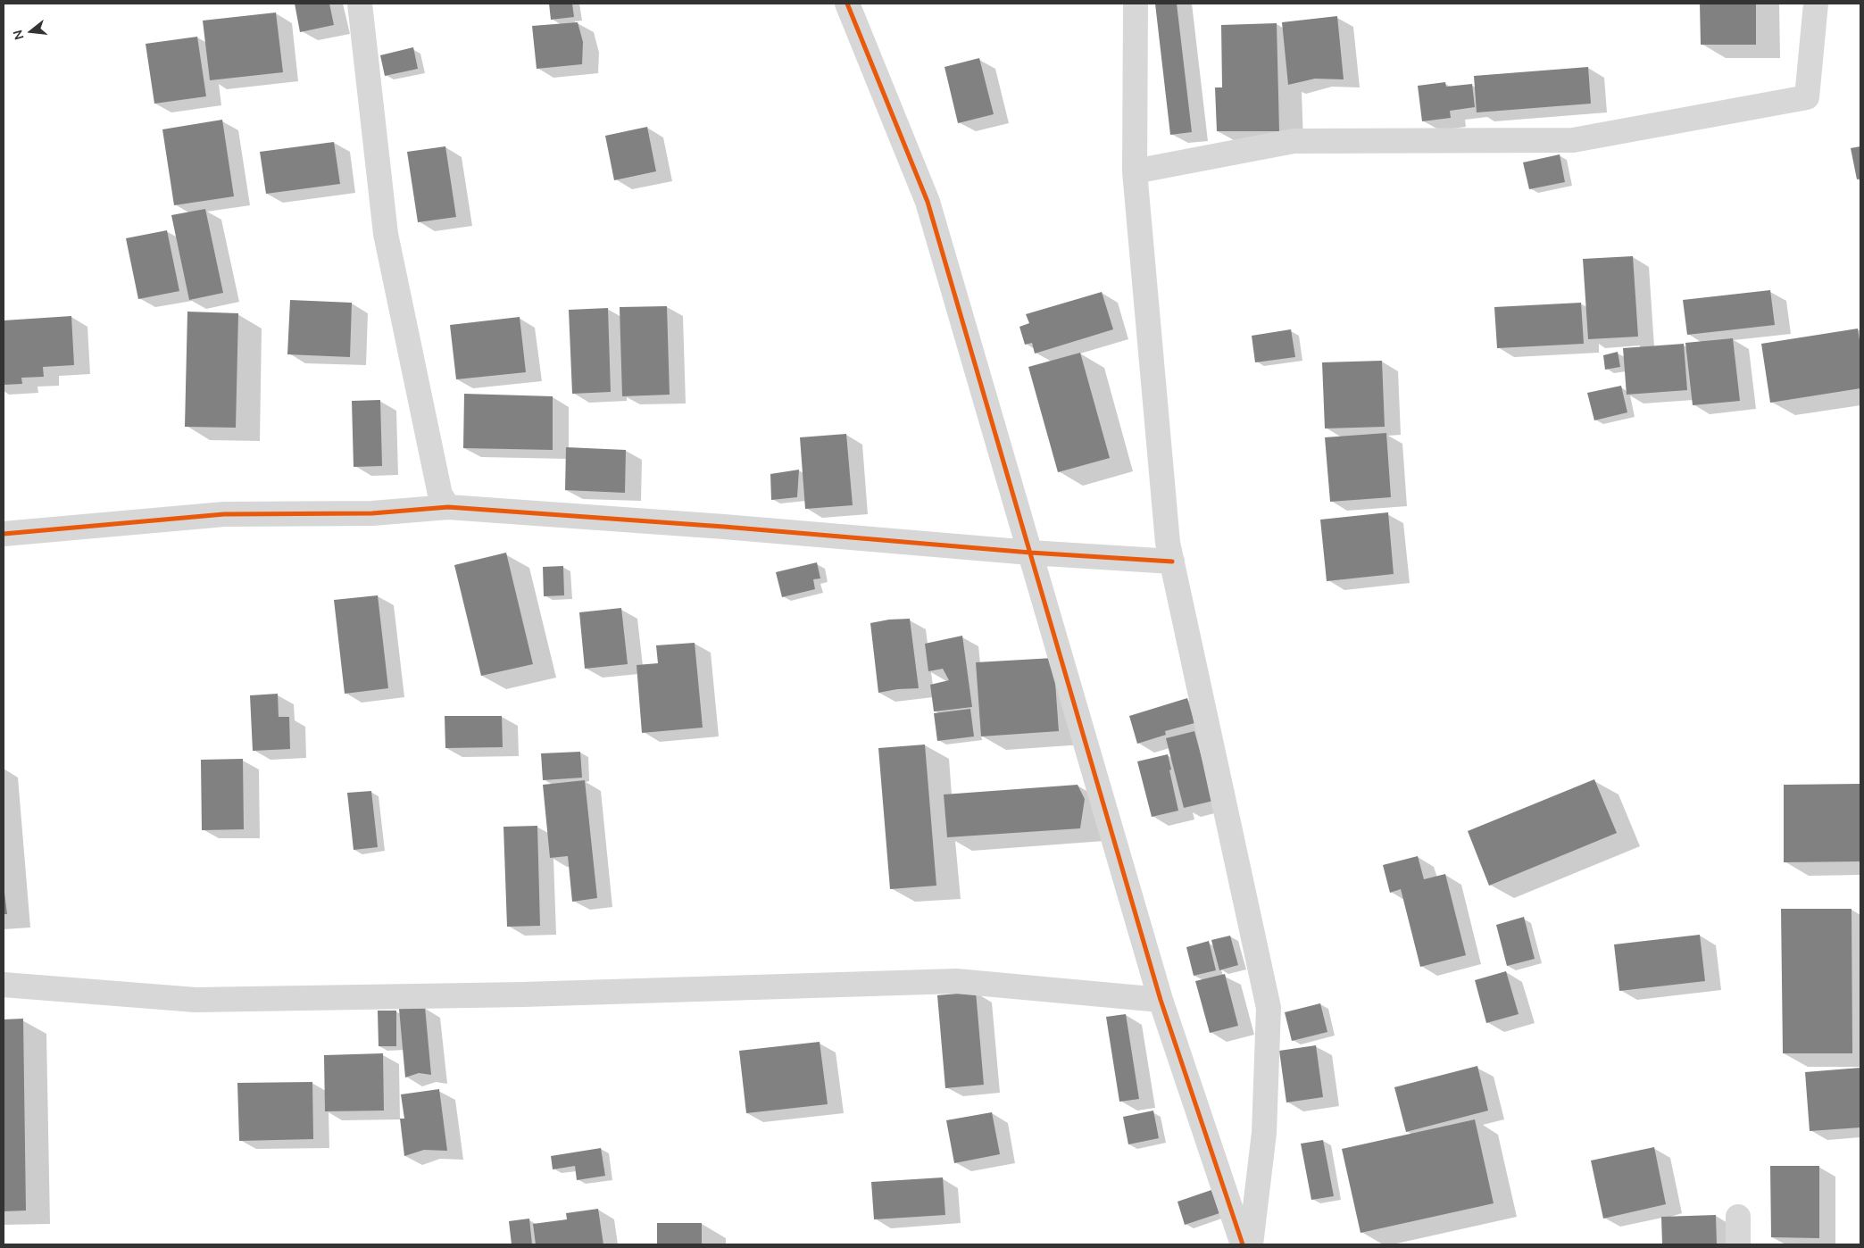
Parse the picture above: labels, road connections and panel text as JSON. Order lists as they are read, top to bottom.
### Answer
{
  "north": "left"
}
